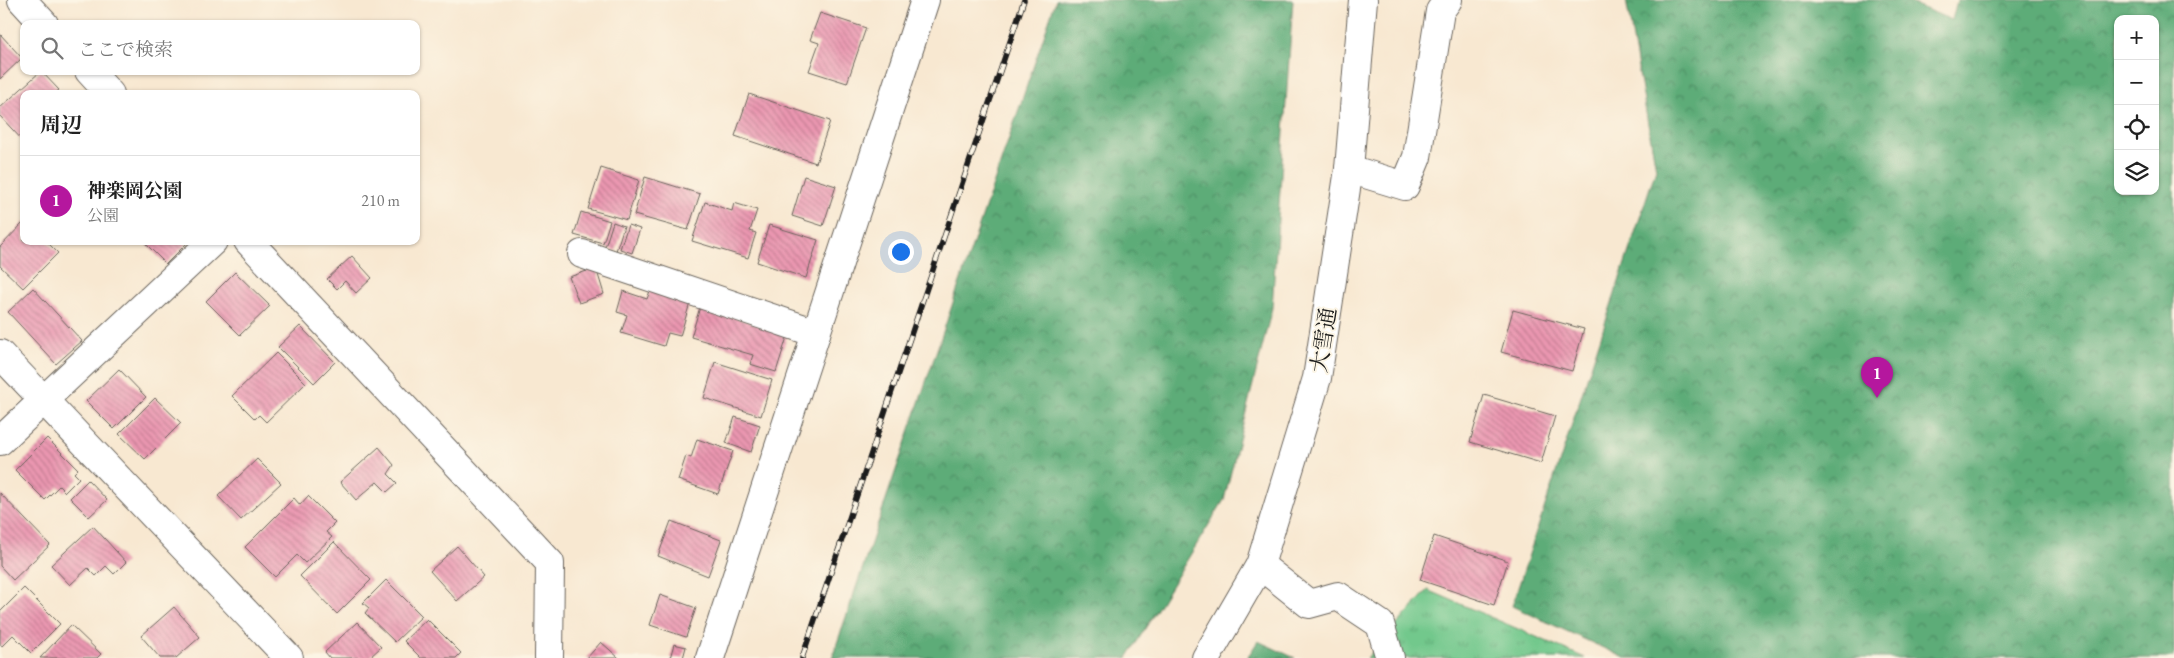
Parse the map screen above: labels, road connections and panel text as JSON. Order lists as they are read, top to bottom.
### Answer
{
  "streets": {
    "street": ["大雪通"]
  },
  "page": {
    "map_buttons": ["+", "−"],
    "search": "ここで検索",
    "heading": "周辺",
    "list": [
      {
        "mark": "1",
        "name": "神楽岡公園",
        "note": "公園",
        "value": "210 m"
      }
    ],
    "pins": "1"
  }
}
